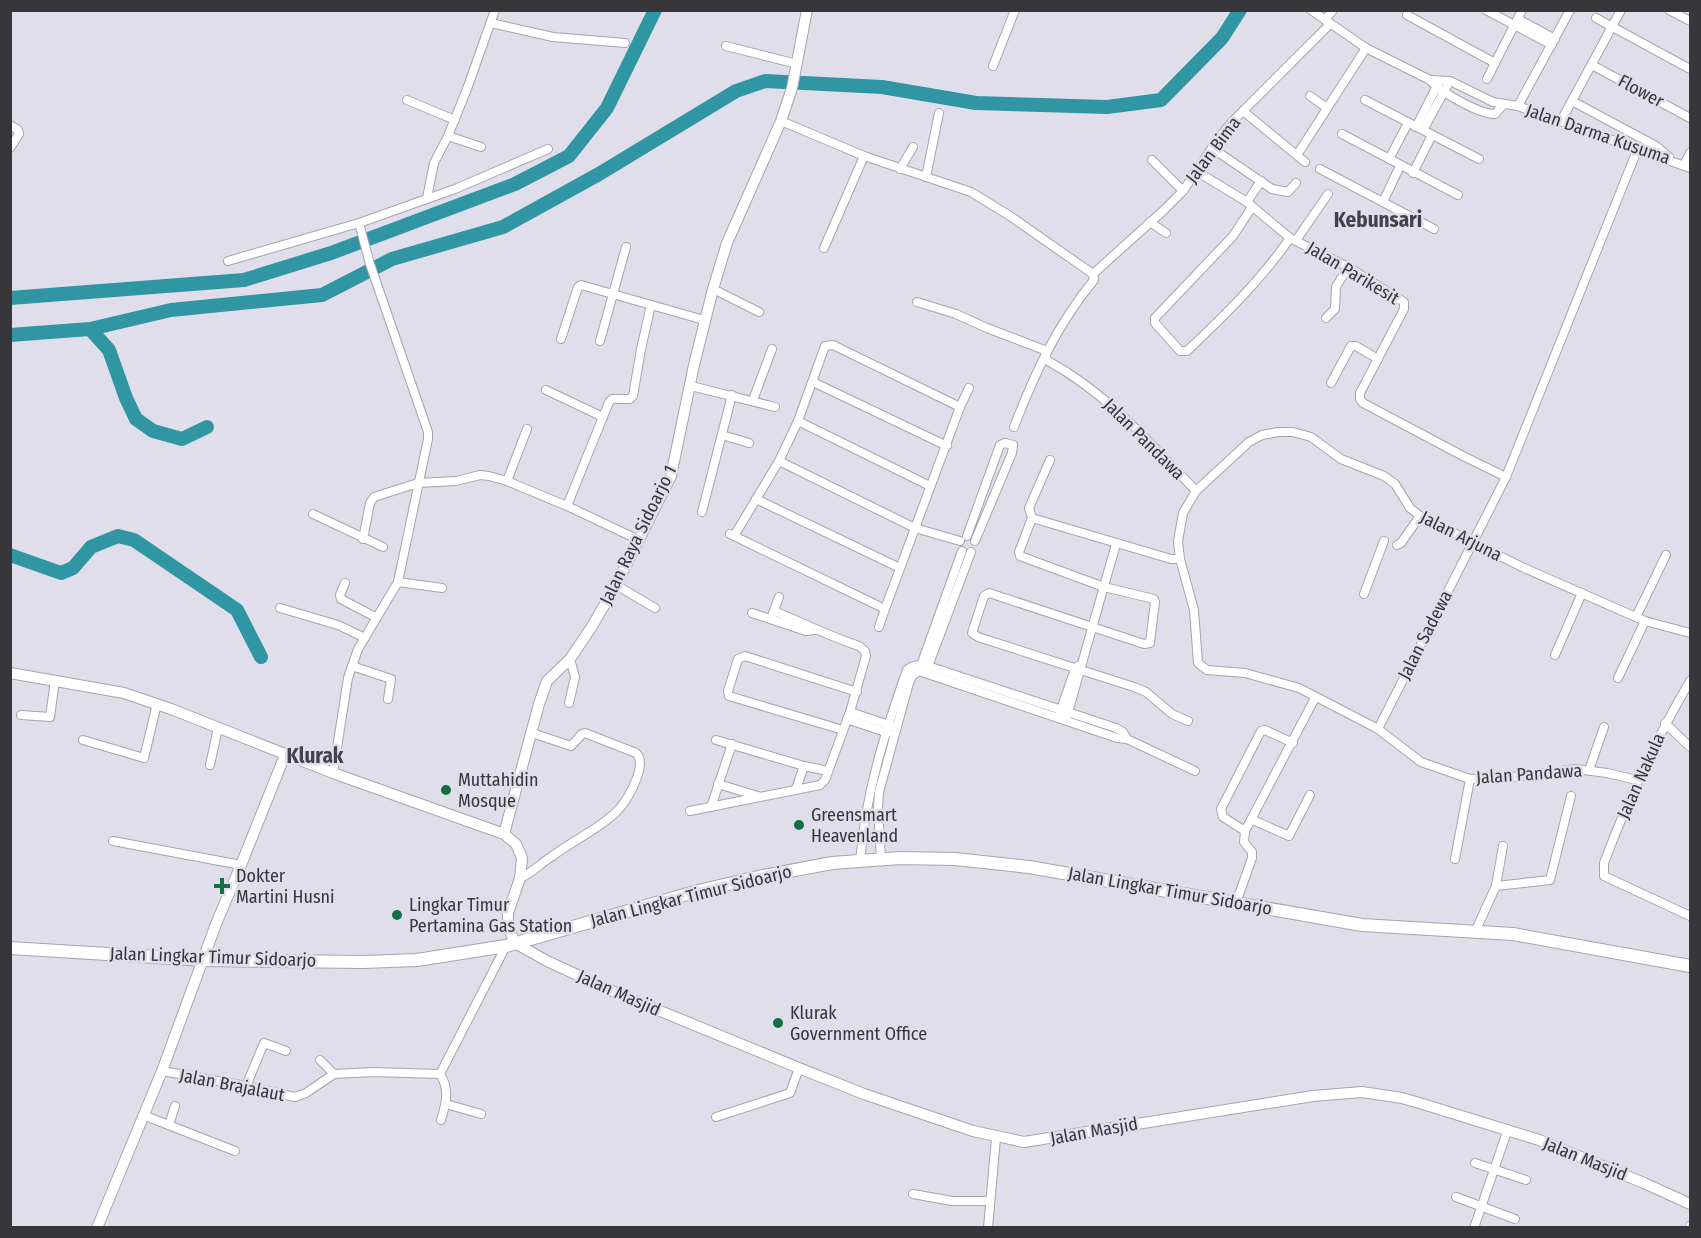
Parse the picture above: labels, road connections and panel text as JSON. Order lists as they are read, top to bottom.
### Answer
{
  "streets": {
    "main road": ["Jalan Lingkar Timur Sidoarjo"],
    "street": [
      "Flower",
      "Jalan Darma Kusuma",
      "Jalan Bima",
      "Jalan Parikesit",
      "Jalan Pandawa",
      "Jalan Raya Sidoarjo 1",
      "Jalan Arjuna",
      "Jalan Sadewa",
      "Jalan Nakula",
      "Jalan Masjid",
      "Jalan Brajalaut"
    ]
  },
  "crossings": [
    ["Jalan Darma Kusuma", "Jalan Bima"],
    ["Jalan Darma Kusuma", "Jalan Sadewa"],
    ["Jalan Bima", "Jalan Parikesit"],
    ["Jalan Parikesit", "Jalan Sadewa"],
    ["Jalan Pandawa", "Jalan Arjuna"],
    ["Jalan Pandawa", "Jalan Sadewa"],
    ["Jalan Pandawa", "Jalan Nakula"],
    ["Jalan Arjuna", "Jalan Sadewa"],
    ["Jalan Lingkar Timur Sidoarjo", "Jalan Masjid"]
  ],
  "districts": ["Kebunsari", "Klurak"],
  "places": {
    "other": [
      "Muttahidin Mosque",
      "Greensmart Heavenland",
      "Lingkar Timur Pertamina Gas Station",
      "Klurak Government Office"
    ],
    "health": ["Dokter Martini Husni"]
  }
}
